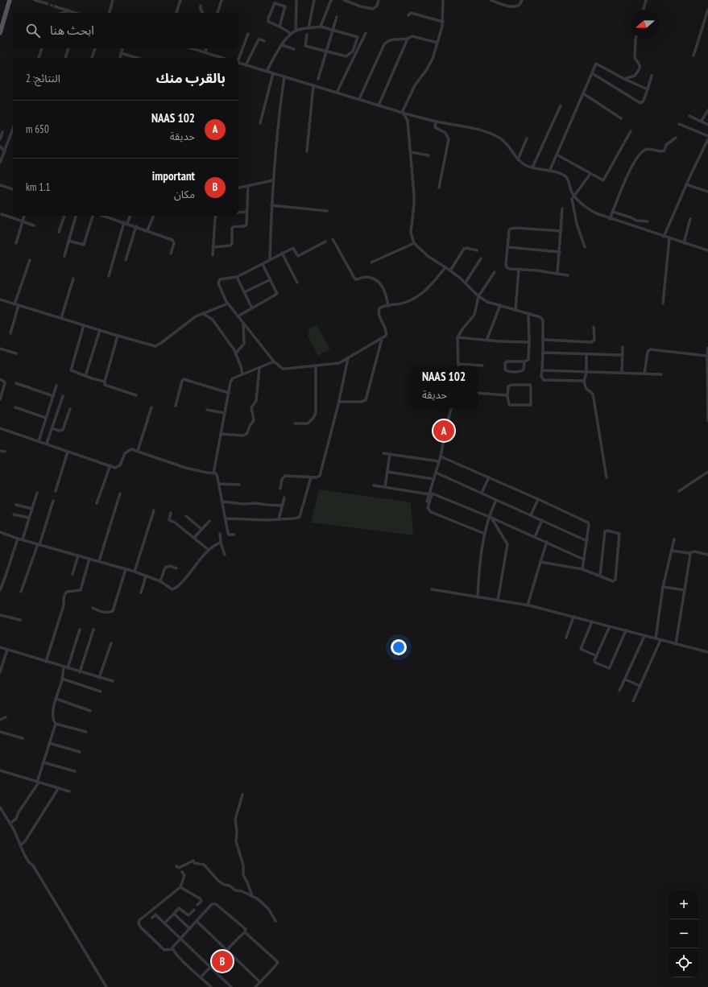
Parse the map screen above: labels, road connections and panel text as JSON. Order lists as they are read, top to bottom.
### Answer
{
  "north": "left",
  "page": {
    "search": "ابحث هنا",
    "heading": ["بالقرب منك", "النتائج: 2"],
    "list": [
      {
        "mark": "A",
        "name": "NAAS 102",
        "note": "حديقة",
        "value": "650 m"
      },
      {
        "mark": "B",
        "name": "important",
        "note": "مكان",
        "value": "1.1 km"
      }
    ],
    "popup": ["NAAS 102", "حديقة"],
    "pins": ["A", "B"],
    "map_buttons": ["+", "−"]
  }
}
